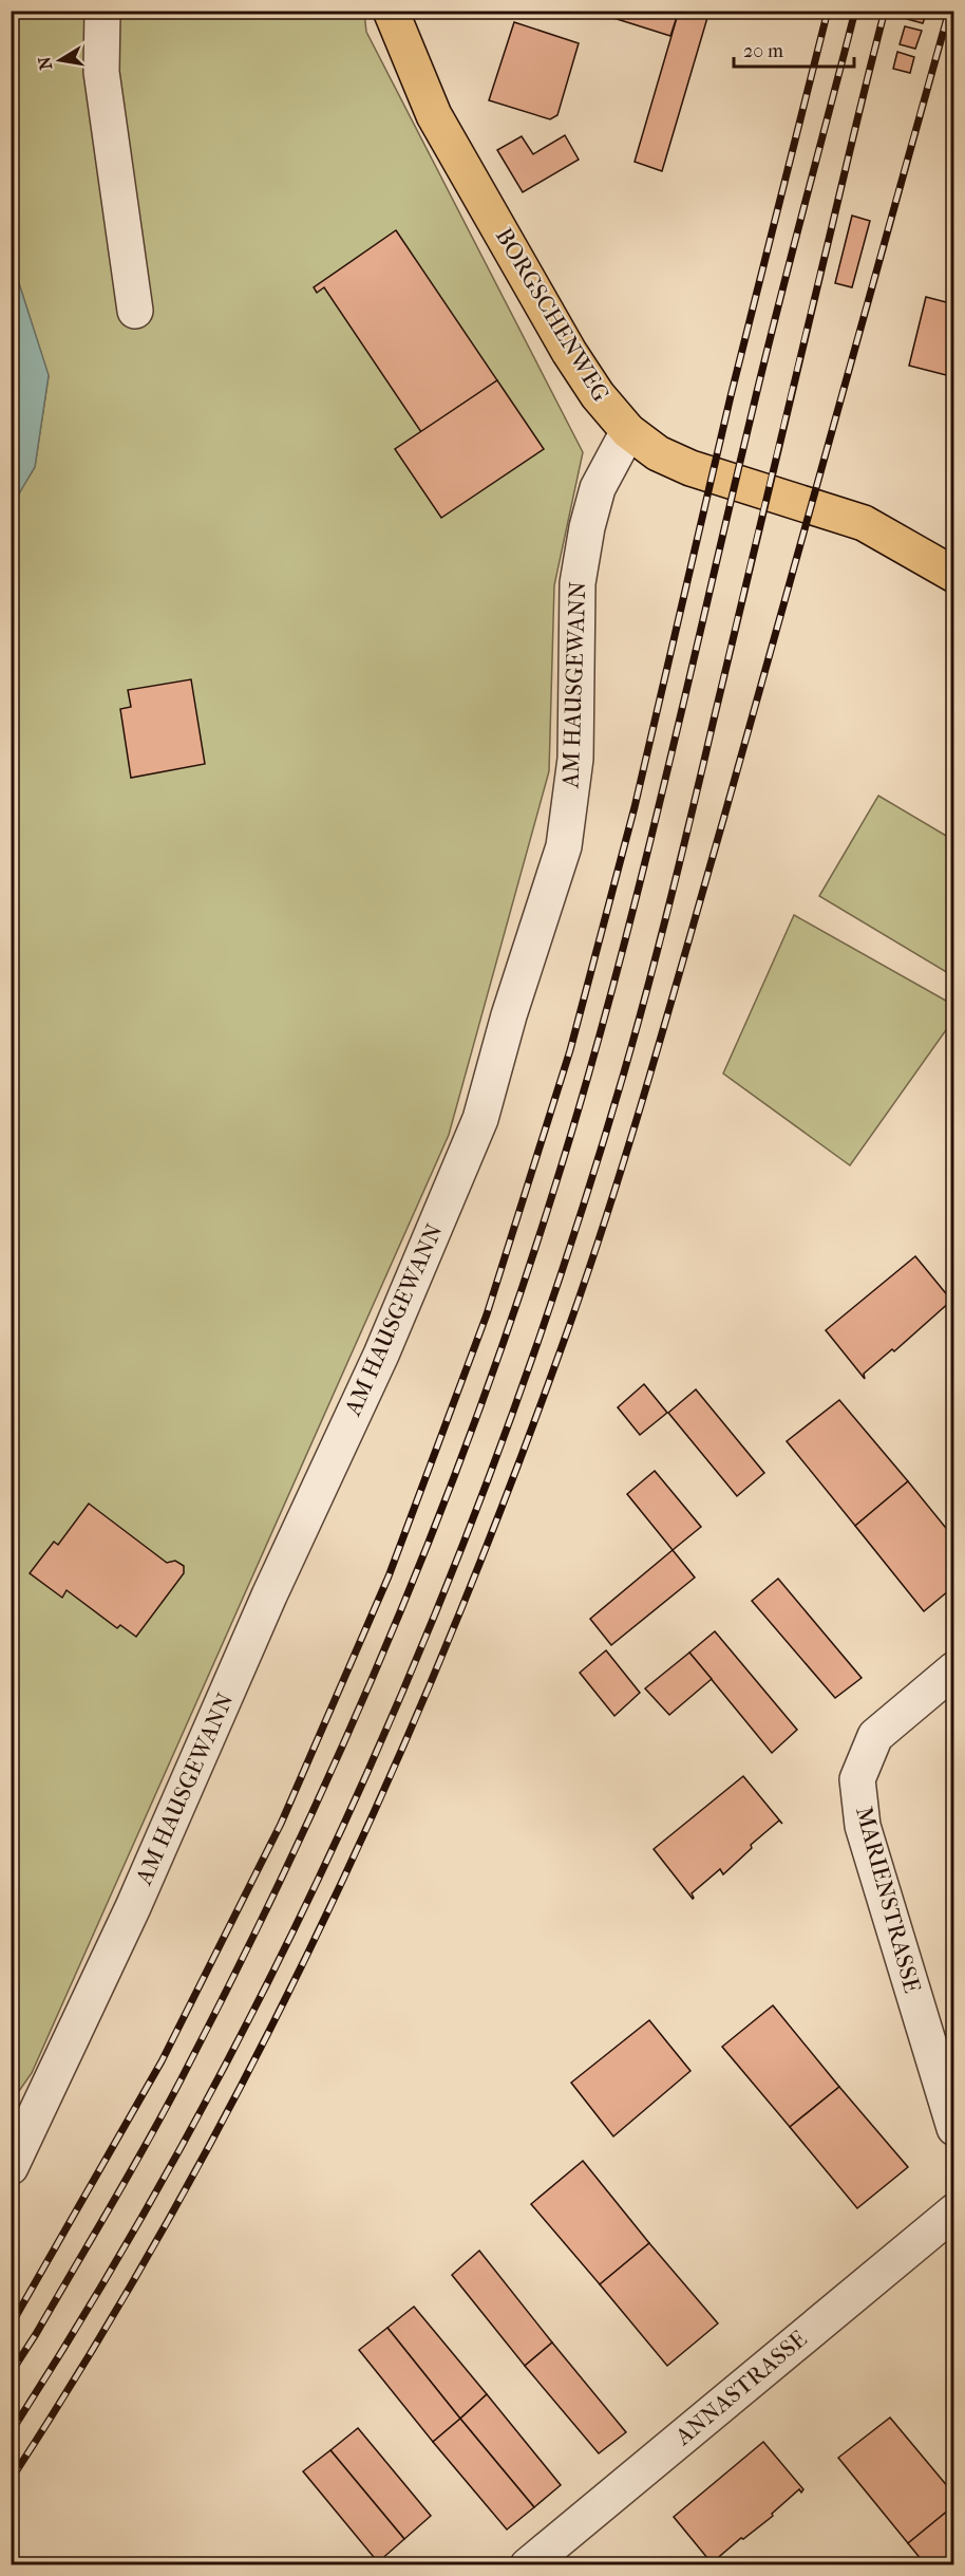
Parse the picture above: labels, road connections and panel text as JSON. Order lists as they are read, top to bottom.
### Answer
{
  "streets": {
    "main road": ["BORGSCHENWEG"],
    "street": ["AM HAUSGEWANN", "MARIENSTRASSE", "ANNASTRASSE"]
  },
  "crossings": [
    ["BORGSCHENWEG", "AM HAUSGEWANN"]
  ],
  "scale_bar": "20 m",
  "north": "left"
}
